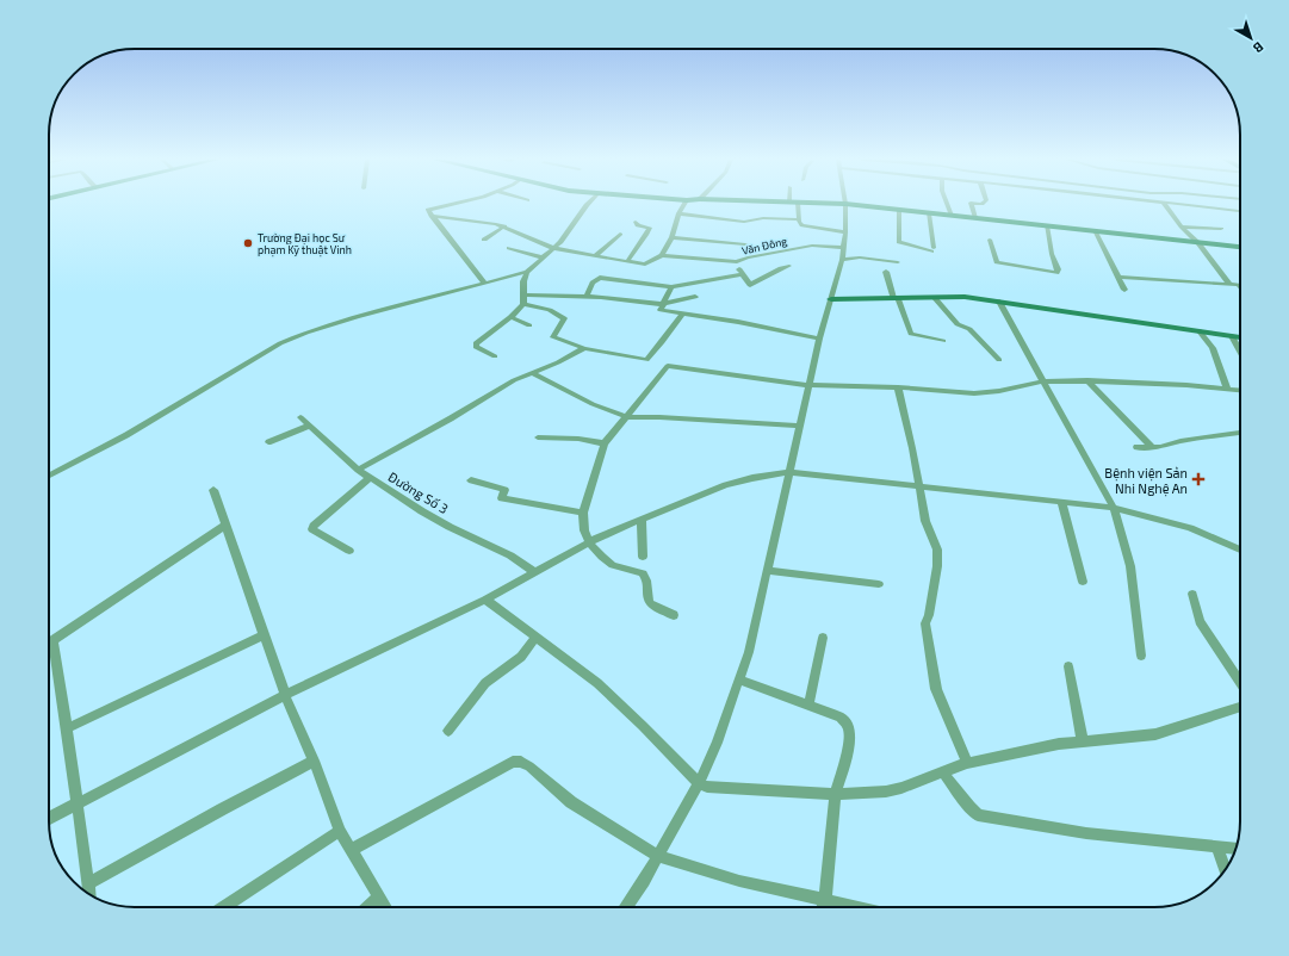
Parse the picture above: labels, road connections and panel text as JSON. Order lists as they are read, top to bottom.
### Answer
{
  "streets": {
    "street": ["Văn Đông", "Đường Số 3"]
  },
  "places": {
    "other": ["Trường Đại học Sư phạm Kỹ thuật Vinh"],
    "health": ["Bệnh viện Sản Nhi Nghệ An"]
  },
  "north": "bottom right"
}
